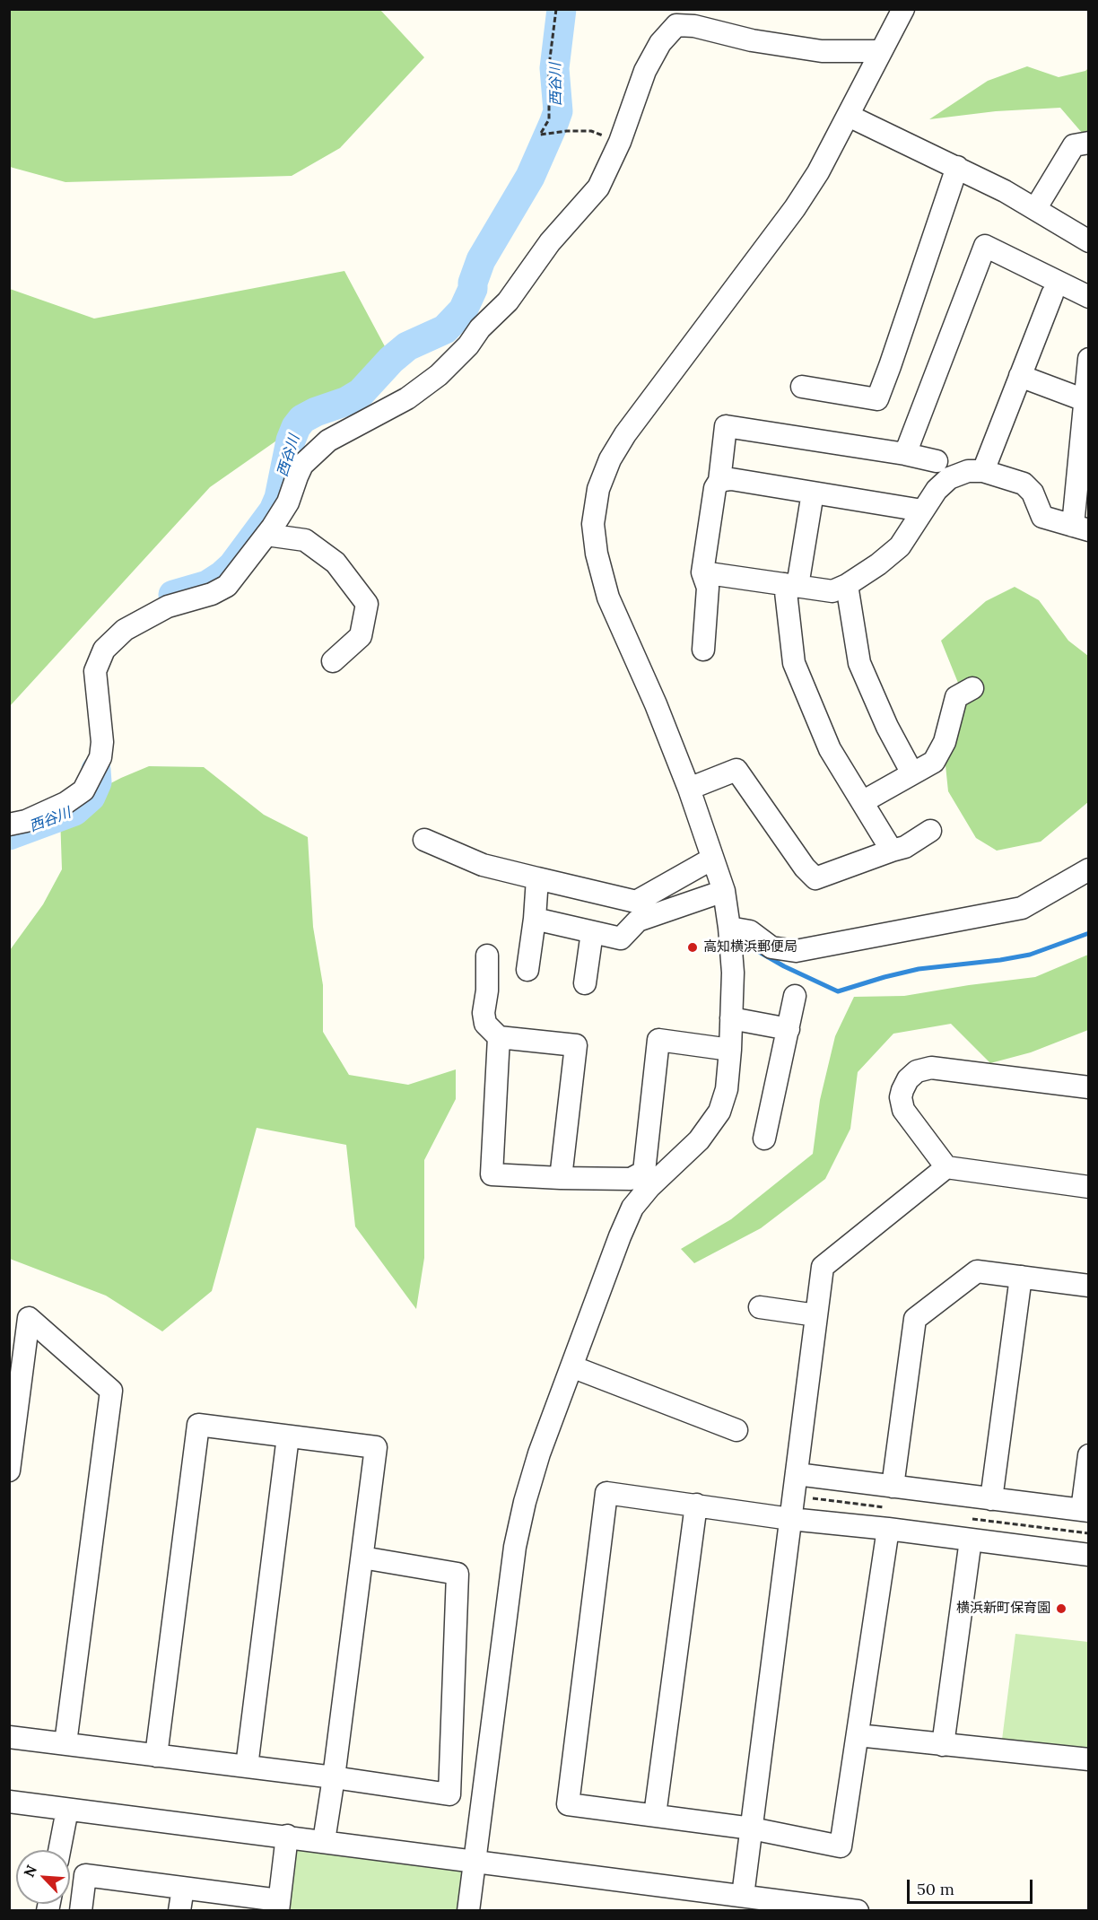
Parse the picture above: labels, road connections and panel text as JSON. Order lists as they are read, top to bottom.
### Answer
{
  "water": ["西谷川"],
  "places": ["高知横浜郵便局", "横浜新町保育園"],
  "scale_bar": "50 m",
  "north": "top left"
}
